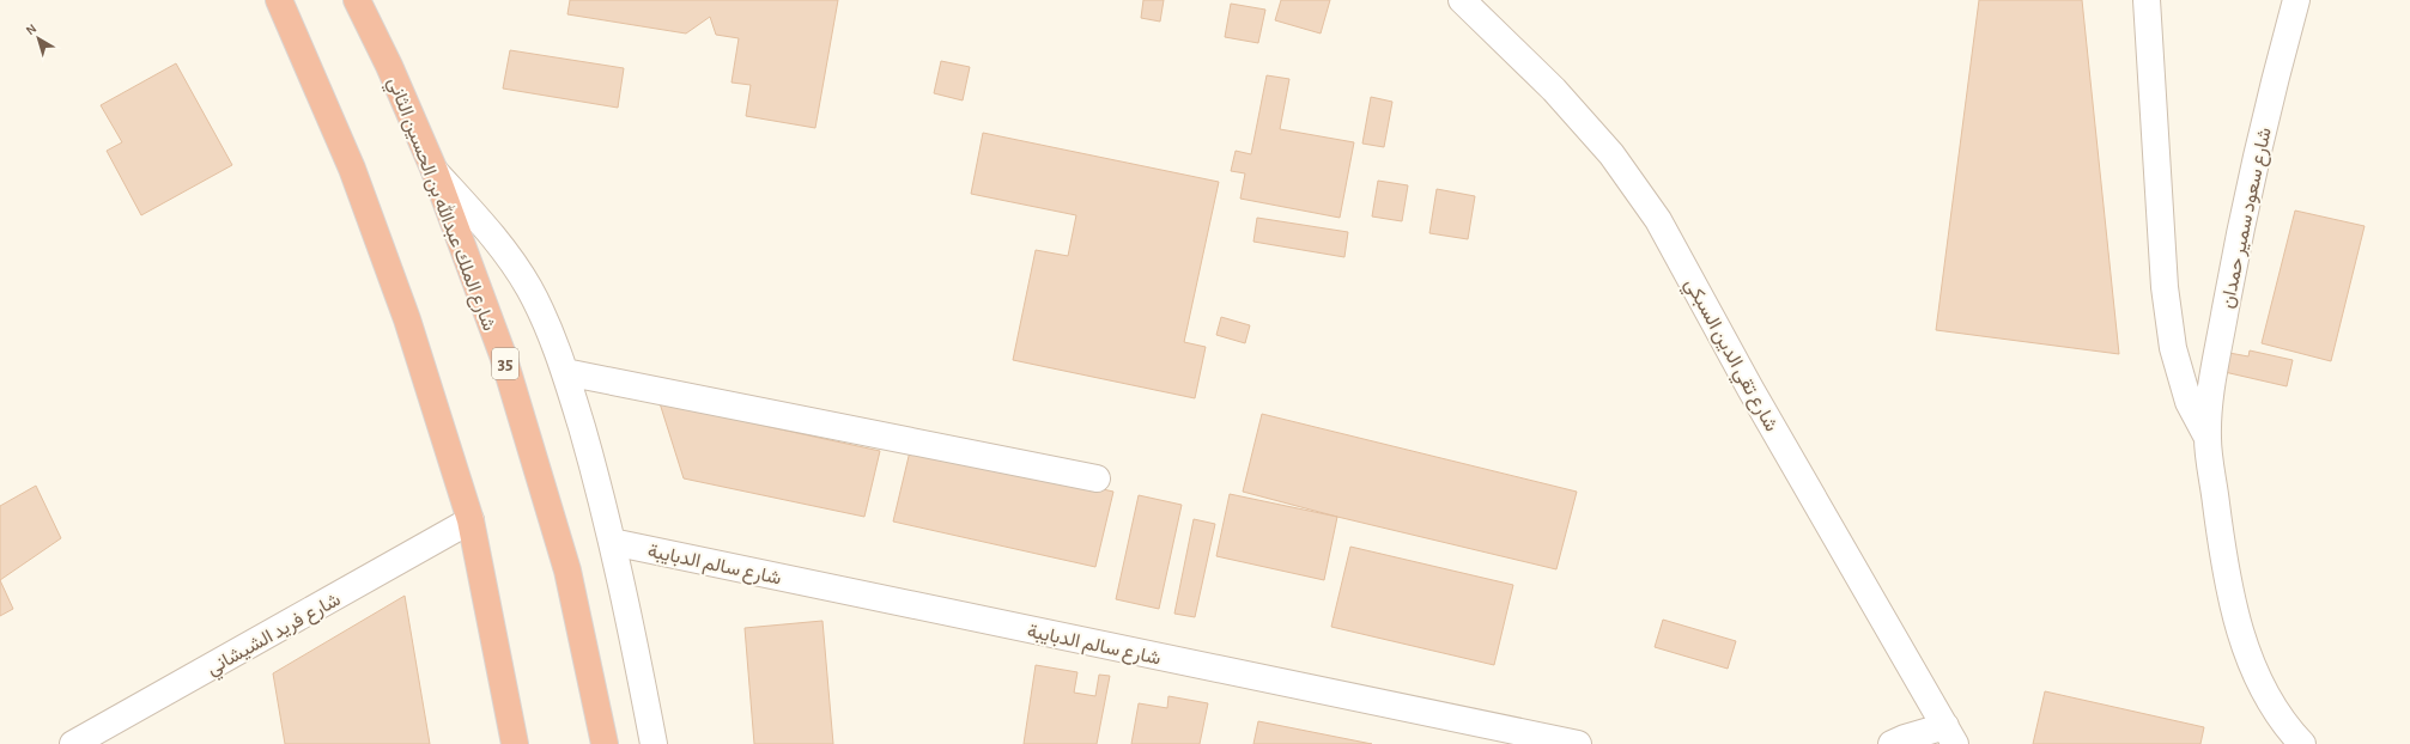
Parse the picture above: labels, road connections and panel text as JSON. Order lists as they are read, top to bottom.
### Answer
{
  "streets": {
    "highway": ["شارع الملك عبدالله بن الحسين الثاني", "35"],
    "street": [
      "شارع سعود سمير حمدان",
      "شارع تقي الدين السبكي",
      "شارع سالم الدبايبة",
      "شارع فريد الشيشاني"
    ]
  },
  "north": "top left"
}
